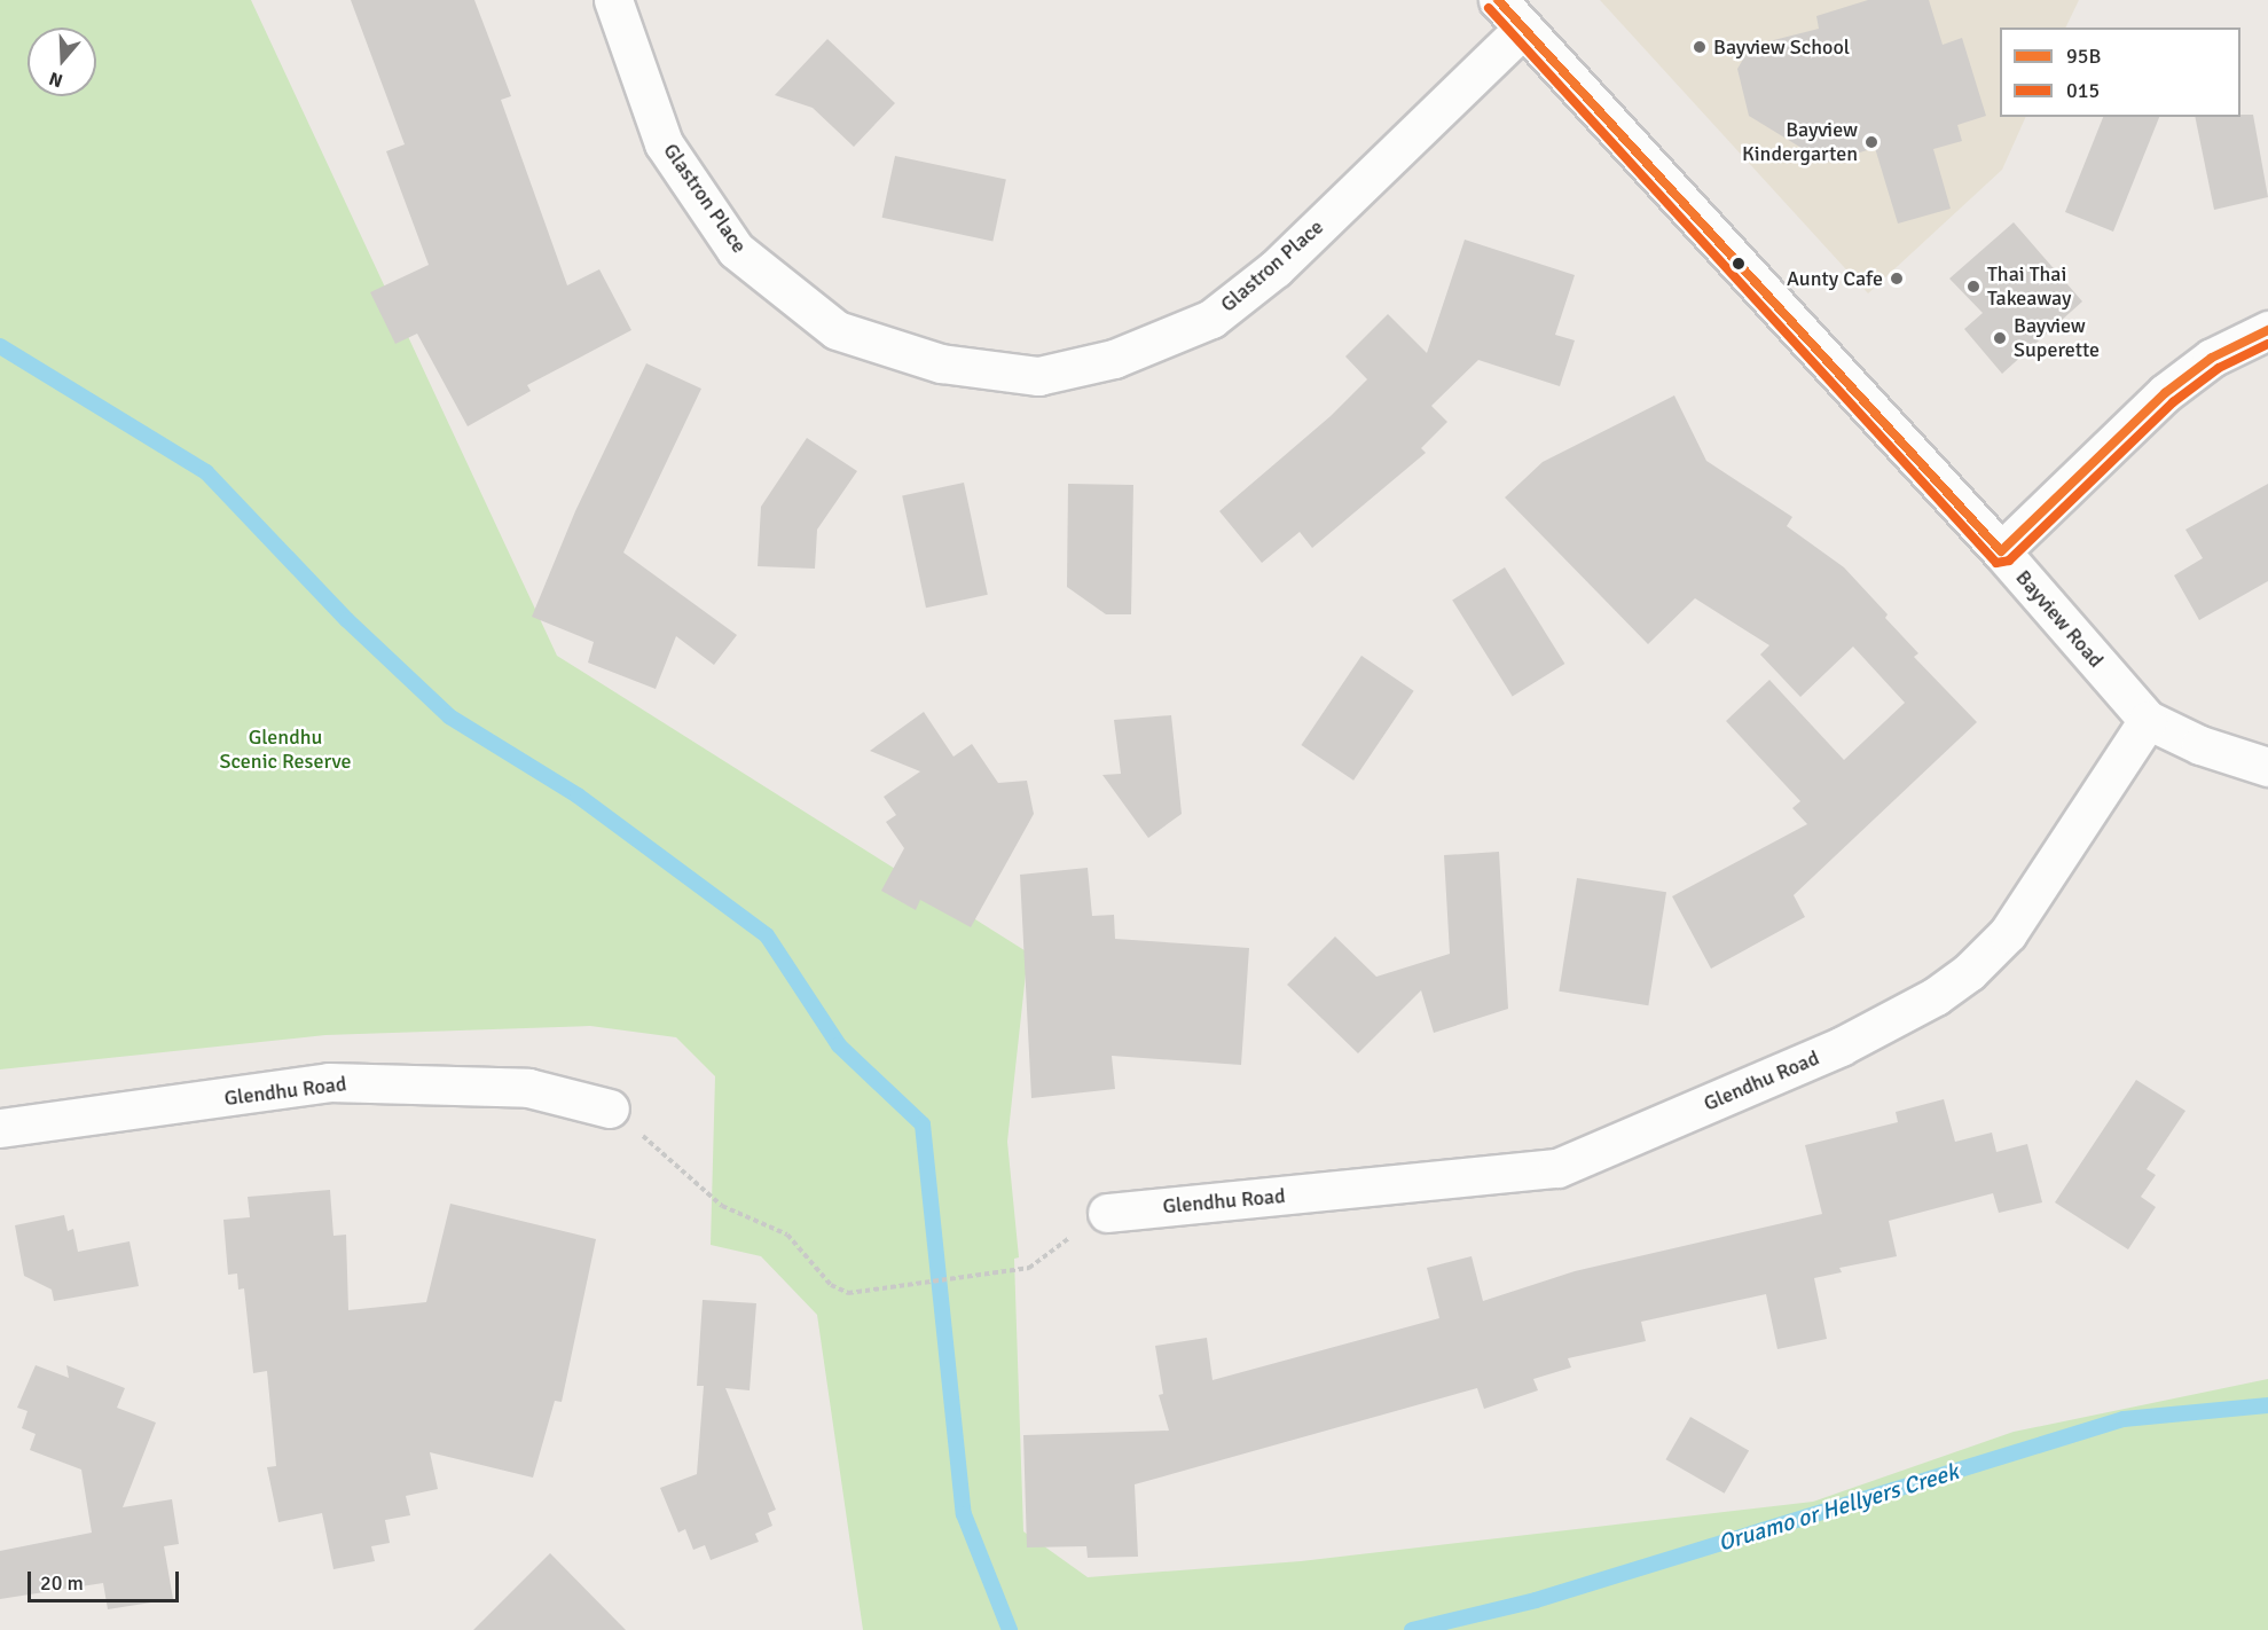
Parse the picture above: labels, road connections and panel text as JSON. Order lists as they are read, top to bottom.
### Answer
{
  "streets": {
    "street": ["Glastron Place", "Bayview Road", "Glendhu Road"]
  },
  "crossings": [
    ["Glastron Place", "Bayview Road"],
    ["Bayview Road", "Glendhu Road"]
  ],
  "water": ["Oruamo or Hellyers Creek"],
  "parks": ["Glendhu Scenic Reserve"],
  "places": [
    "Bayview School",
    "Bayview Kindergarten",
    "Aunty Cafe",
    "Thai Thai Takeaway",
    "Bayview Superette"
  ],
  "lines": ["transit line 95B", "transit line 015"],
  "legend": ["95B", "015"],
  "scale_bar": "20 m",
  "north": "bottom"
}
